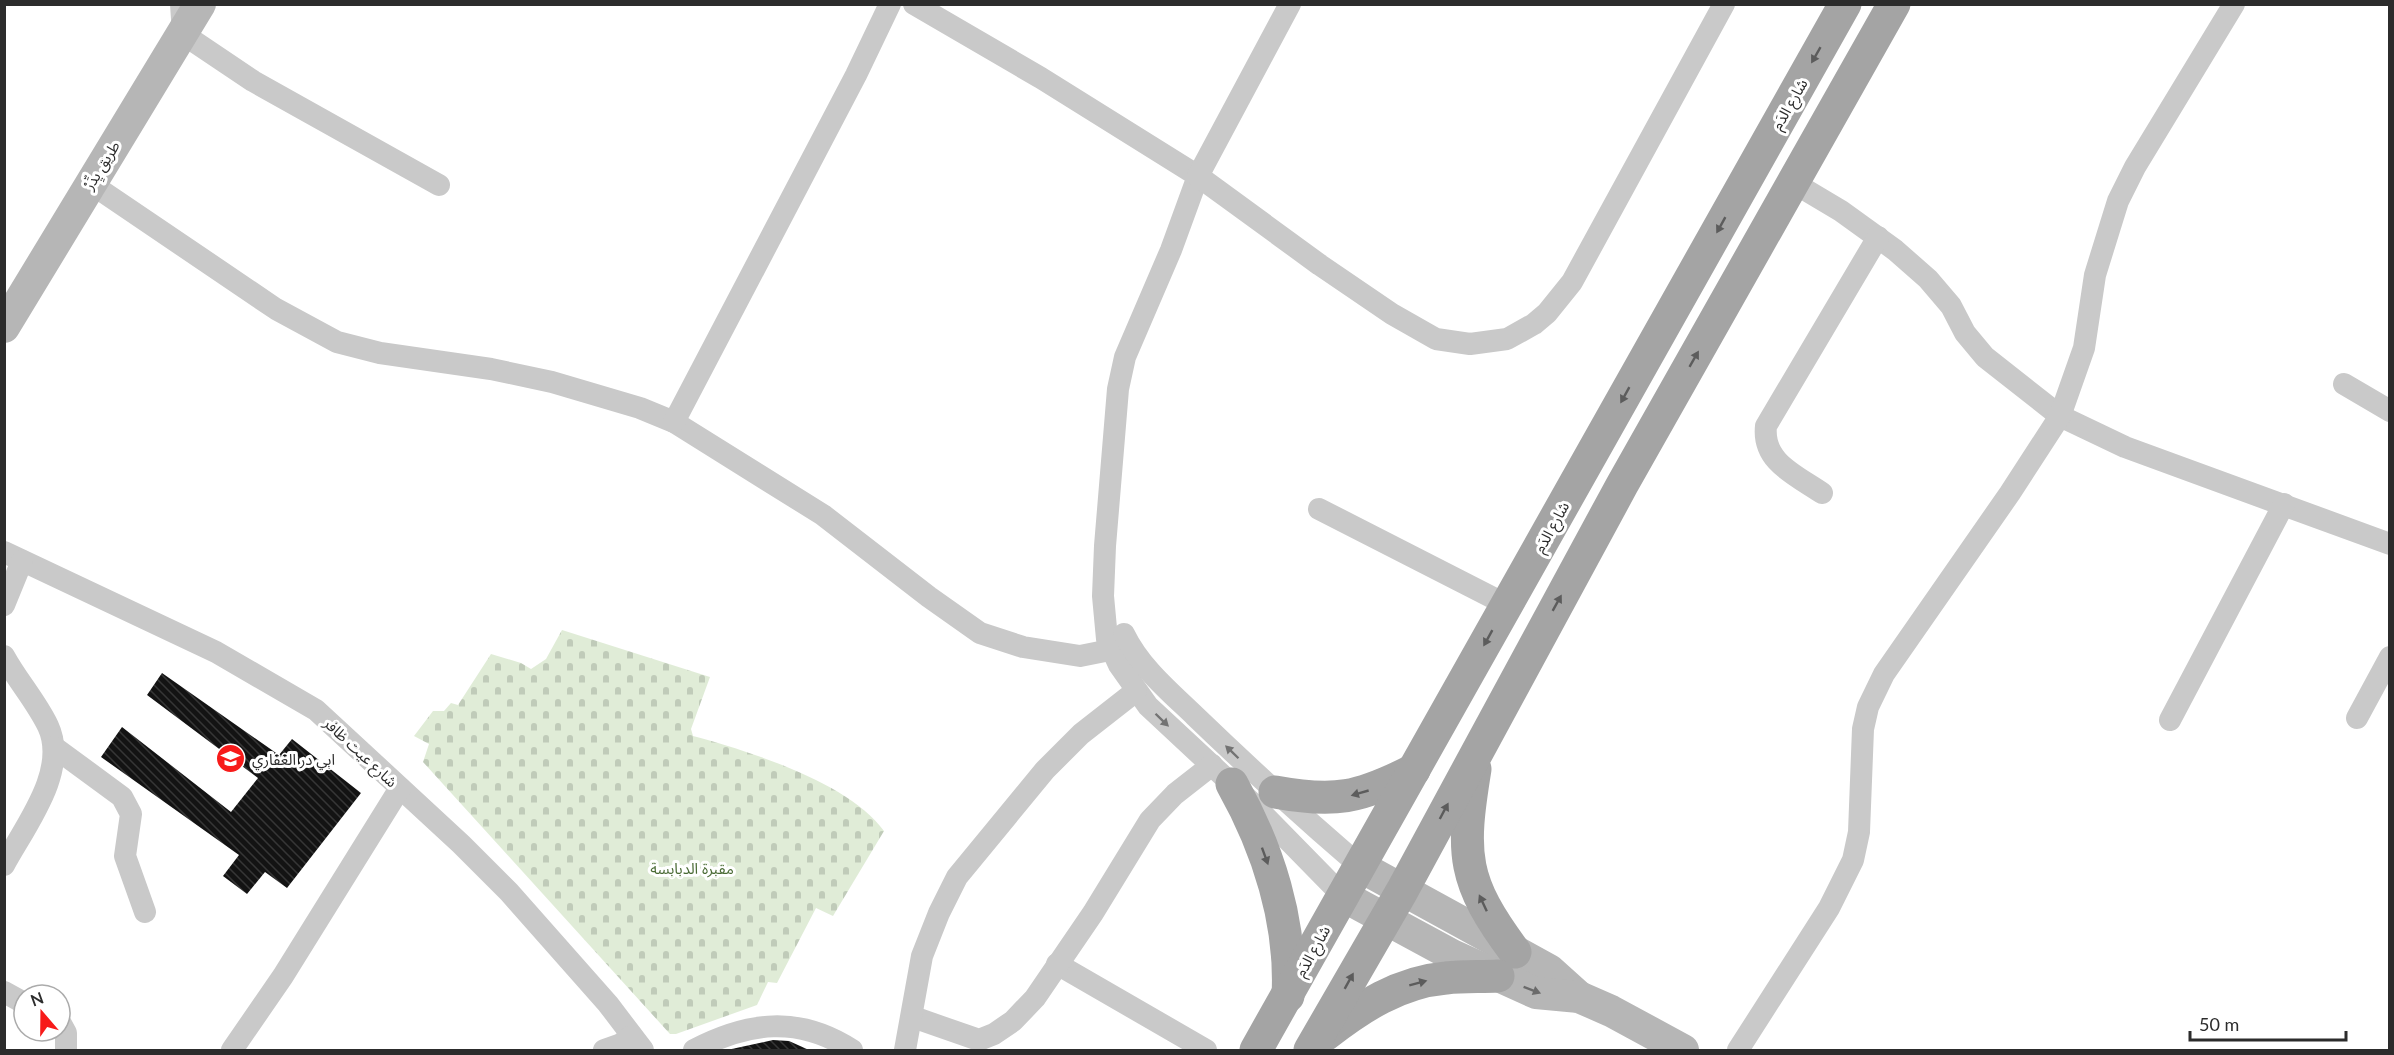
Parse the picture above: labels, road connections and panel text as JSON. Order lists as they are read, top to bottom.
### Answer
{
  "streets": {
    "main road": ["شارع الدَم"],
    "street": ["طريق يِدِّرْ", "شارع عيت ظافر"]
  },
  "parks": ["مقبرة الدبابسة"],
  "places": {
    "school or university": ["ابي در الغفاري"]
  },
  "scale_bar": "50 m",
  "north": "top"
}
